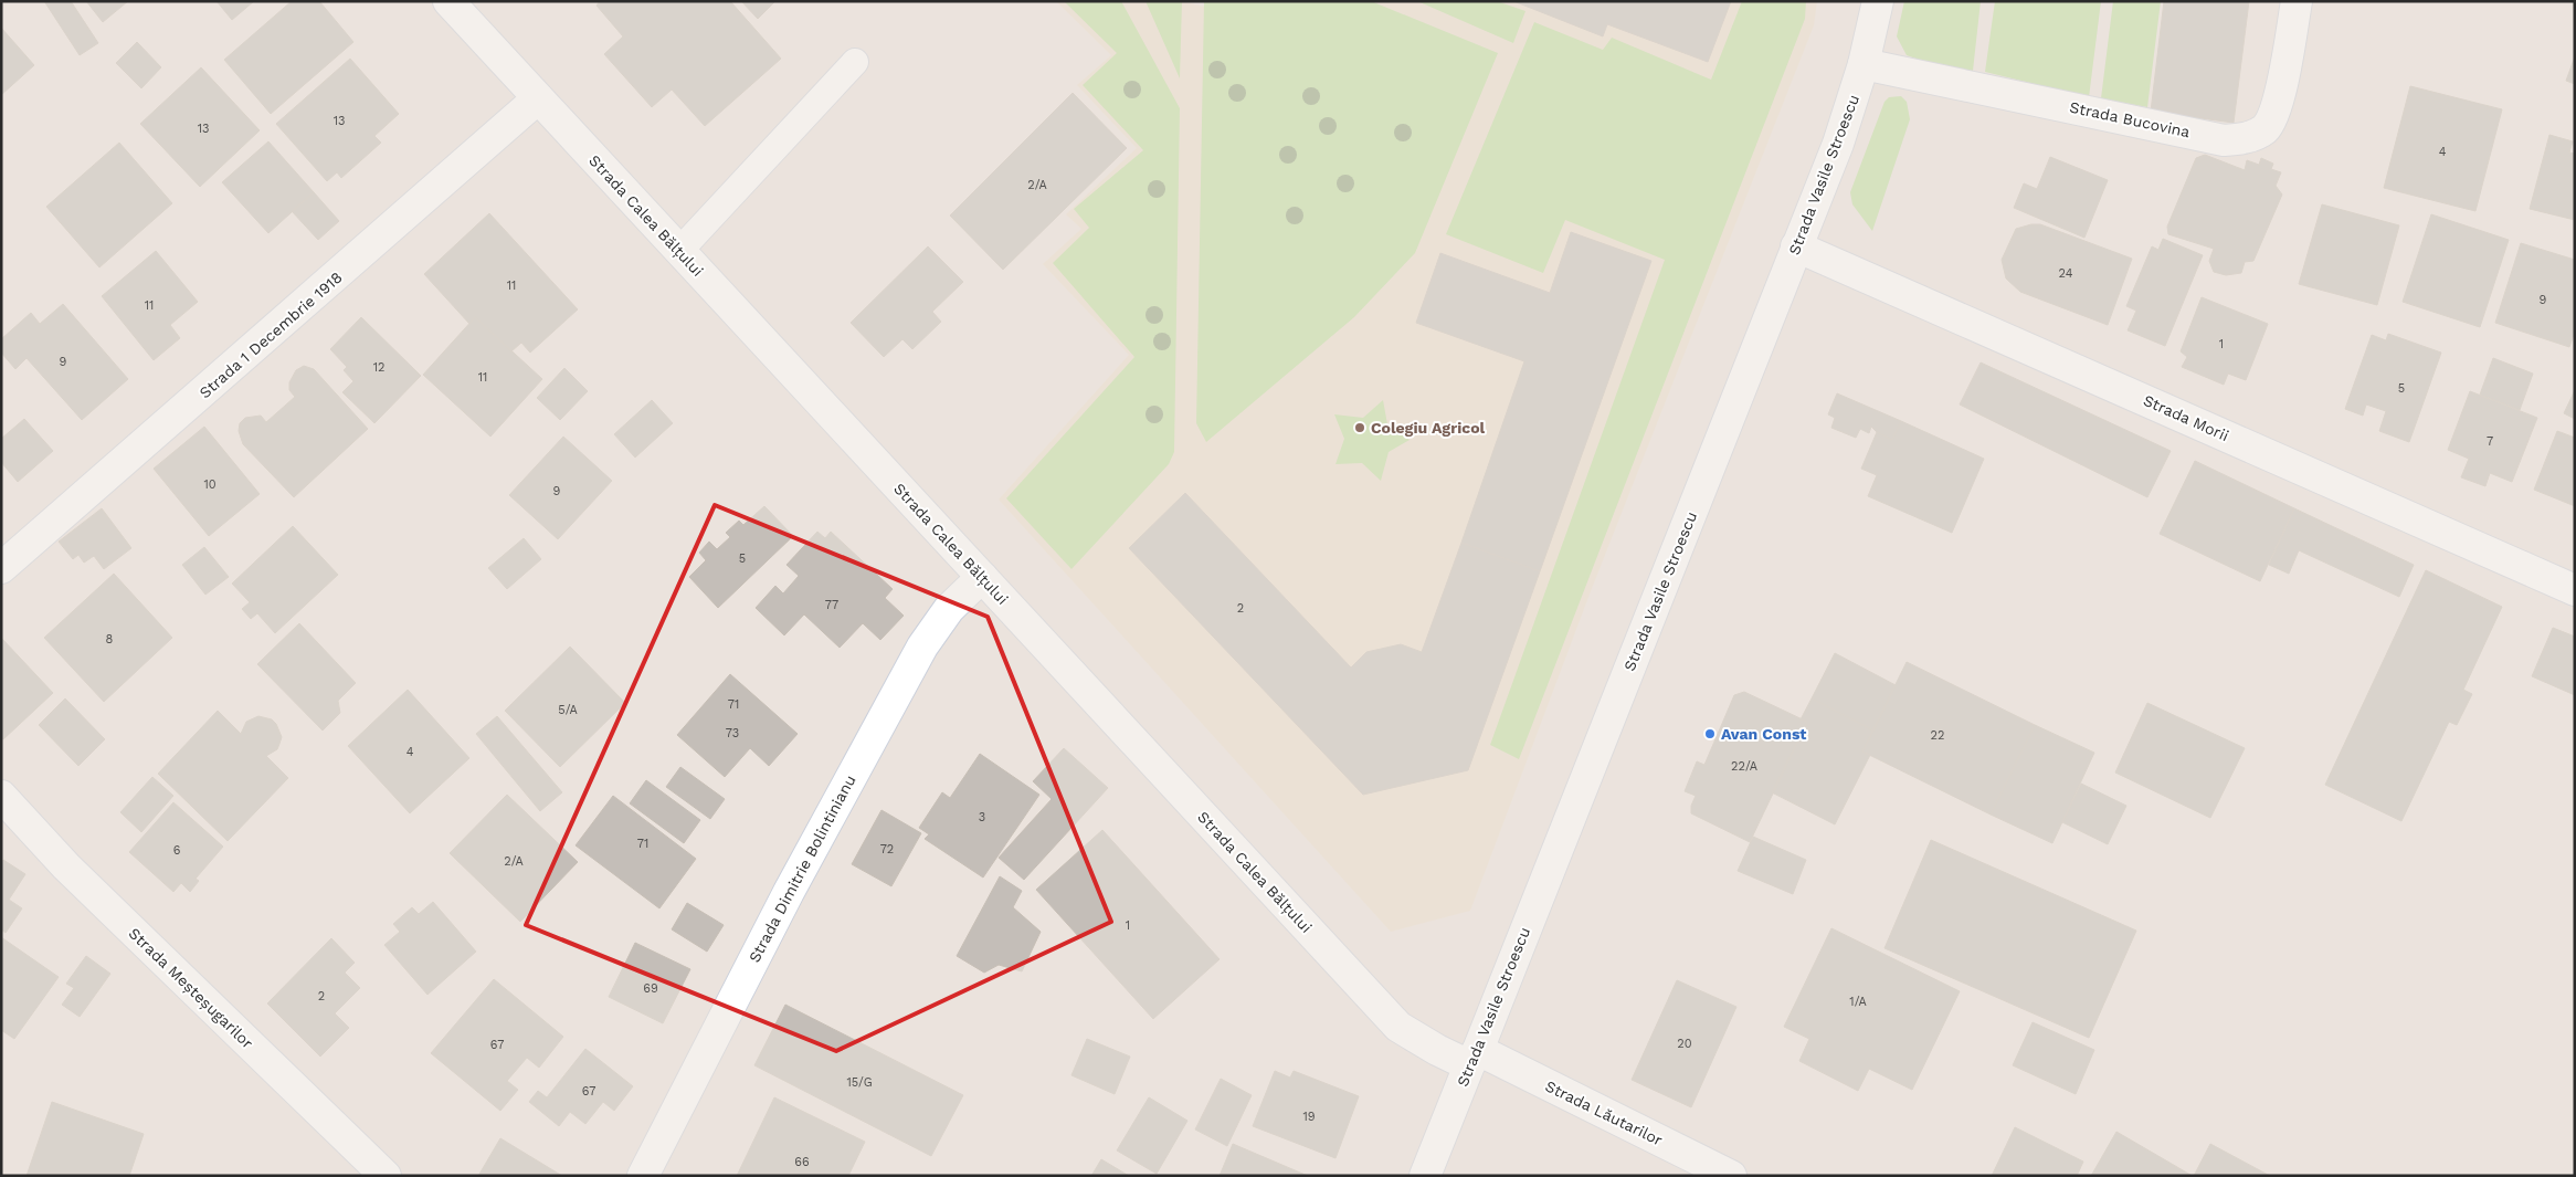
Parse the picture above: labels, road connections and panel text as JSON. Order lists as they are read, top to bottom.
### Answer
{
  "streets": {
    "street": [
      "Strada Bucovina",
      "Strada Vasile Stroescu",
      "Strada Calea Bălțului",
      "Strada 1 Decembrie 1918",
      "Strada Morii",
      "Strada Dimitrie Bolintinianu",
      "Strada Meșteșugarilor",
      "Strada Lăutarilor"
    ]
  },
  "crossings": [
    ["Strada Bucovina", "Strada Vasile Stroescu"],
    ["Strada Vasile Stroescu", "Strada Calea Bălțului"],
    ["Strada Vasile Stroescu", "Strada Morii"],
    ["Strada Vasile Stroescu", "Strada Lăutarilor"],
    ["Strada Calea Bălțului", "Strada 1 Decembrie 1918"],
    ["Strada Calea Bălțului", "Strada Dimitrie Bolintinianu"],
    ["Strada Calea Bălțului", "Strada Lăutarilor"]
  ],
  "places": ["Colegiu Agricol", "Avan Const"],
  "house_numbers": [
    "13",
    "13",
    "4",
    "2/A",
    "24",
    "11",
    "9",
    "11",
    "1",
    "9",
    "12",
    "11",
    "5",
    "7",
    "10",
    "9",
    "5",
    "77",
    "2",
    "8",
    "71",
    "5/A",
    "73",
    "22",
    "4",
    "22/A",
    "3",
    "71",
    "72",
    "6",
    "2/A",
    "1",
    "69",
    "2",
    "1/A",
    "20",
    "67",
    "15/G",
    "67",
    "19",
    "66"
  ]
}
